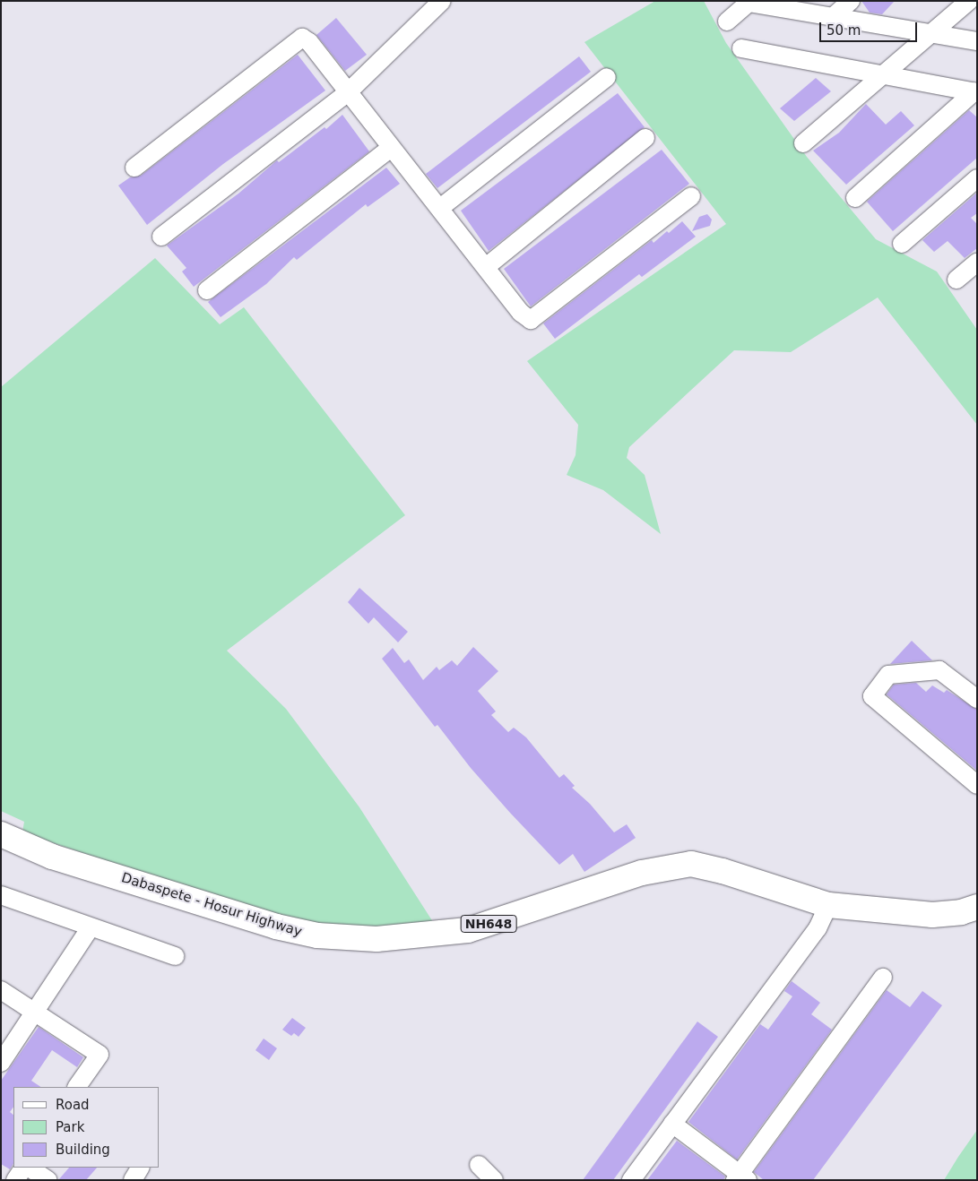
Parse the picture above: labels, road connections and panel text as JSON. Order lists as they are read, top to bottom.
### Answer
{
  "streets": {
    "highway": ["Dabaspete - Hosur Highway", "NH648"]
  },
  "legend": ["Road", "Park", "Building"],
  "scale_bar": "50 m"
}
